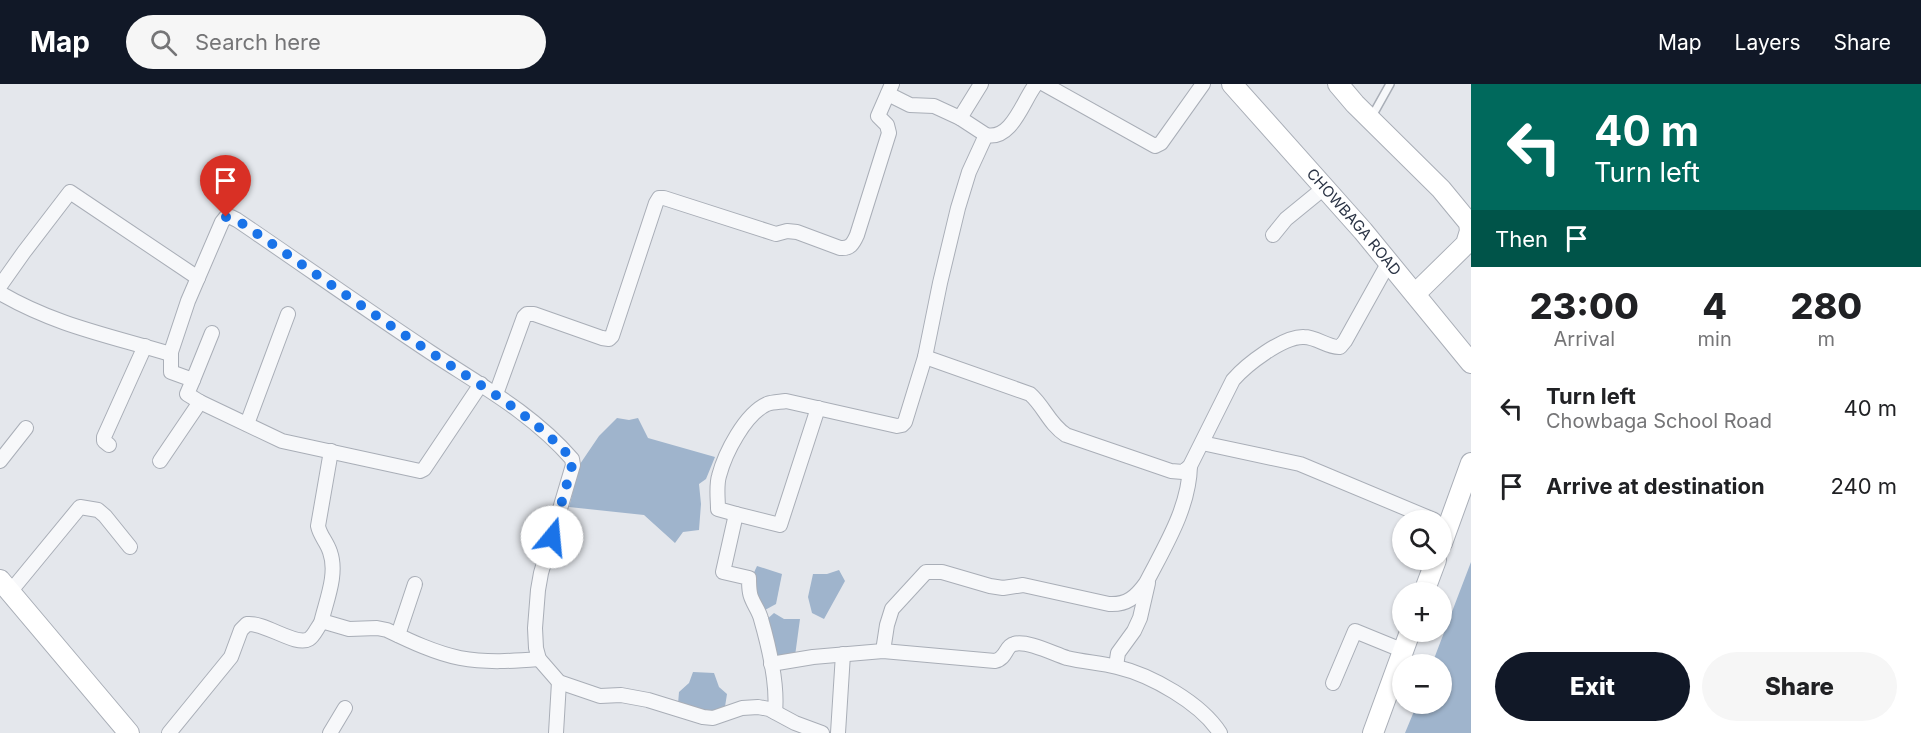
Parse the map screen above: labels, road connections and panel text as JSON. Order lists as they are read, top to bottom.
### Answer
{
  "streets": {
    "street": ["CHOWBAGA ROAD"]
  },
  "page": {
    "header": "Map",
    "search": "Search here",
    "nav": ["Map", "Layers", "Share"],
    "turn": ["40 m", "Turn left"],
    "then": "Then",
    "eta": [
      "23:00",
      "Arrival",
      "4",
      "min",
      "280",
      "m"
    ],
    "list": [
      {
        "name": "Turn left",
        "note": "Chowbaga School Road",
        "value": "40 m"
      },
      {
        "name": "Arrive at destination",
        "value": "240 m"
      }
    ],
    "map_buttons": ["+", "−"],
    "buttons": ["Exit", "Share"]
  }
}
